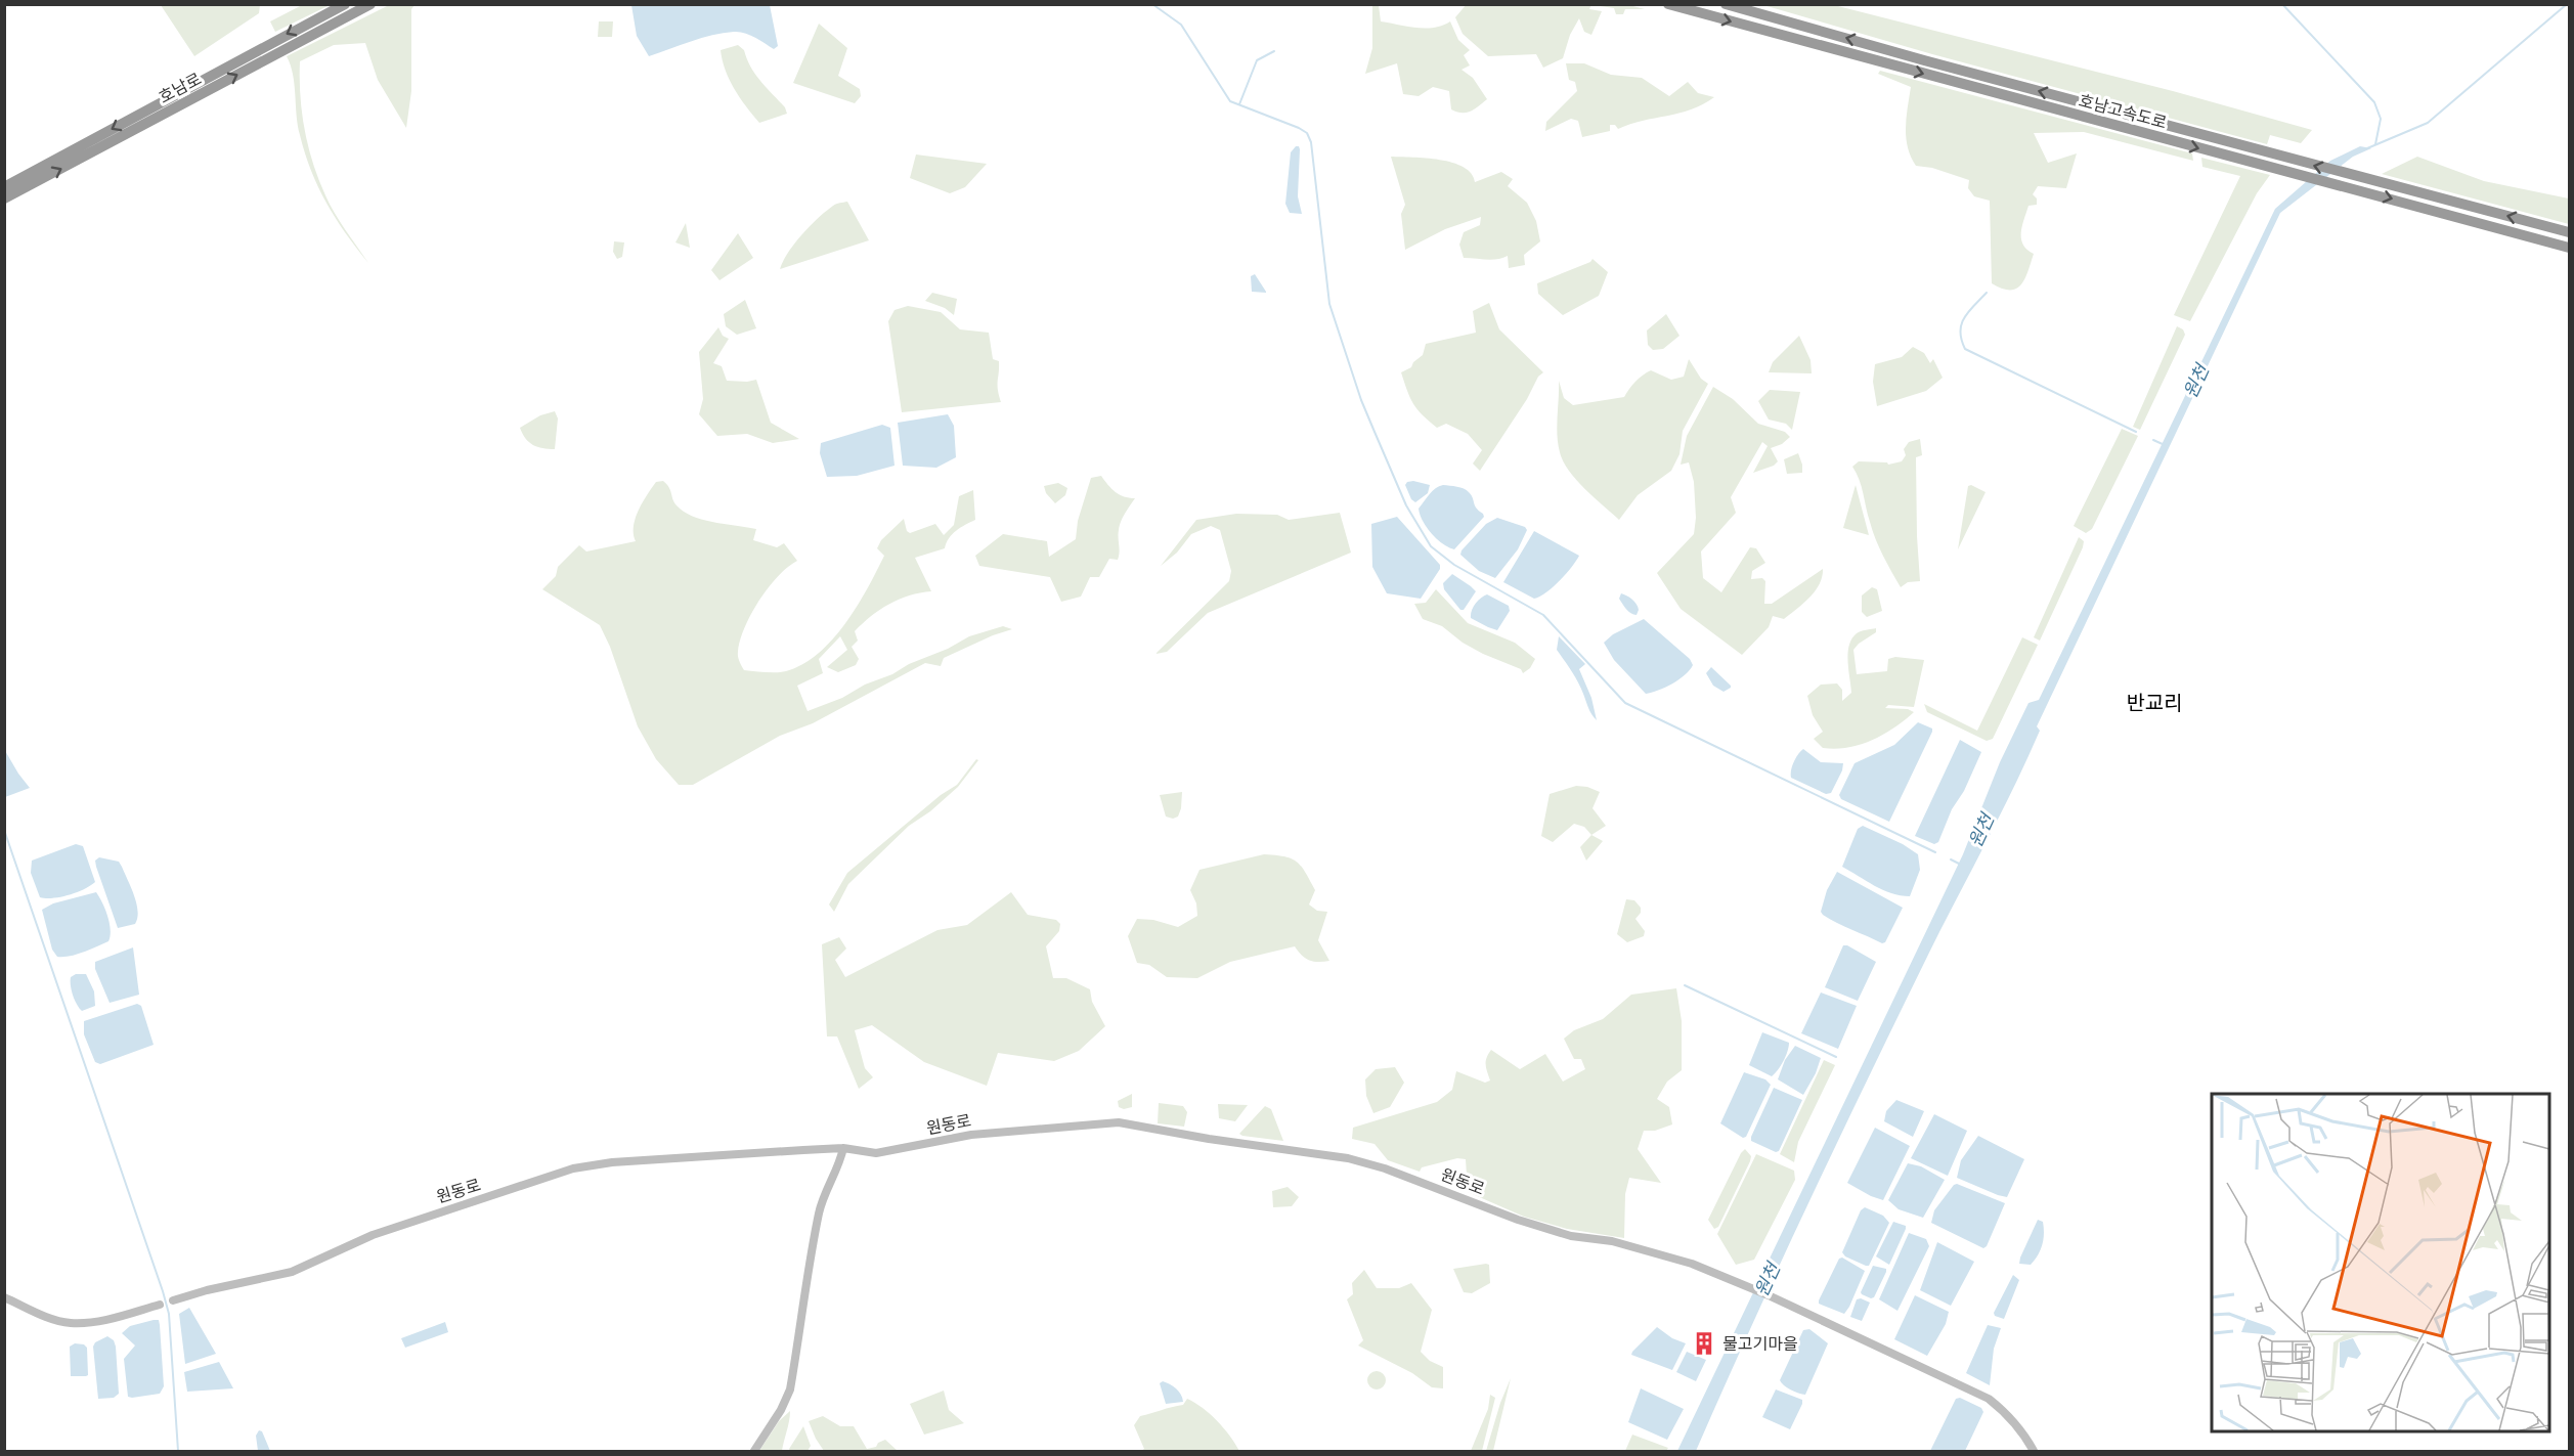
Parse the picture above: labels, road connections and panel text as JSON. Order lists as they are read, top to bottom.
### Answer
{
  "streets": {
    "highway": ["호남로", "호남고속도로"],
    "street": ["원동로"]
  },
  "districts": ["반교리"],
  "water": ["원천"],
  "places": {
    "building": ["물고기마을"]
  }
}
